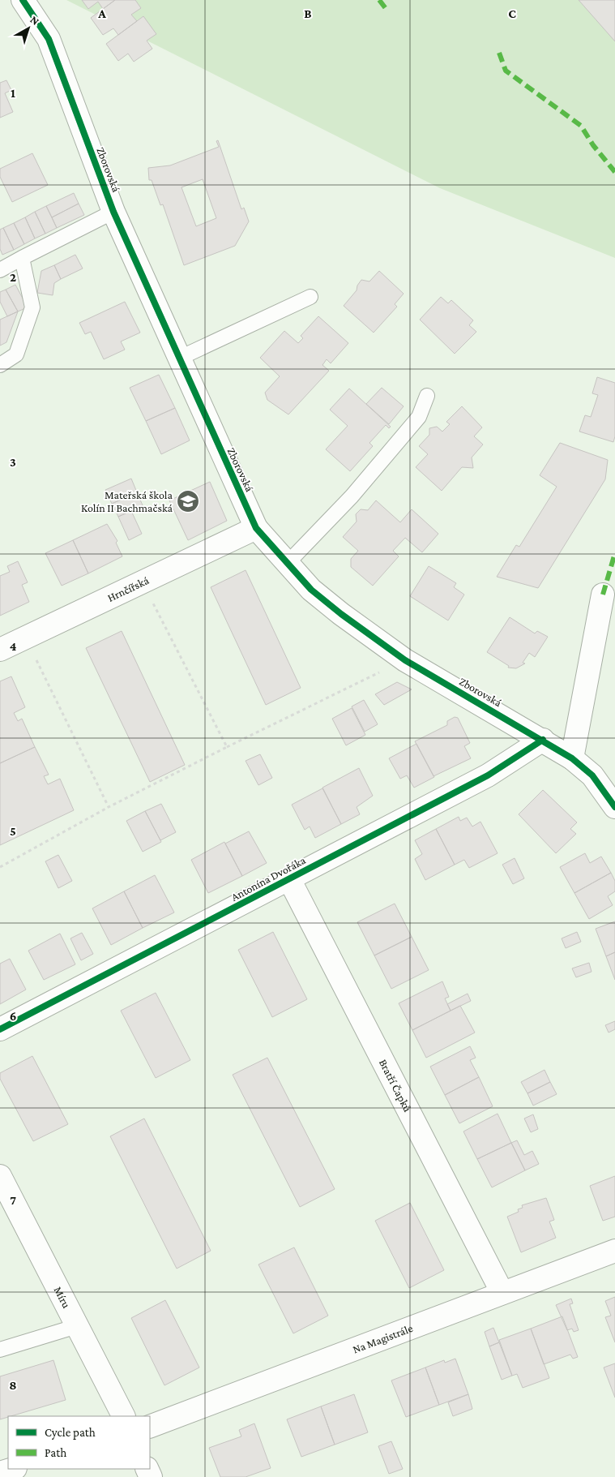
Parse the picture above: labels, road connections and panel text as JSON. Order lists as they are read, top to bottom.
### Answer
{
  "streets": {
    "street": [
      "Zborovská",
      "Hrnčířská",
      "Antonína Dvořáka",
      "Bratří Čapků",
      "Míru",
      "Na Magistrále"
    ]
  },
  "crossings": [
    ["Zborovská", "Hrnčířská"],
    ["Zborovská", "Antonína Dvořáka"],
    ["Antonína Dvořáka", "Bratří Čapků"],
    ["Bratří Čapků", "Na Magistrále"]
  ],
  "places": {
    "school or university": ["Mateřská škola Kolín II Bachmačská"]
  },
  "legend": ["Cycle path", "Path"],
  "north": "top right",
  "grid": {
    "columns": ["A", "B", "C"],
    "rows": [
      "1",
      "2",
      "3",
      "4",
      "5",
      "6",
      "7",
      "8"
    ]
  }
}
